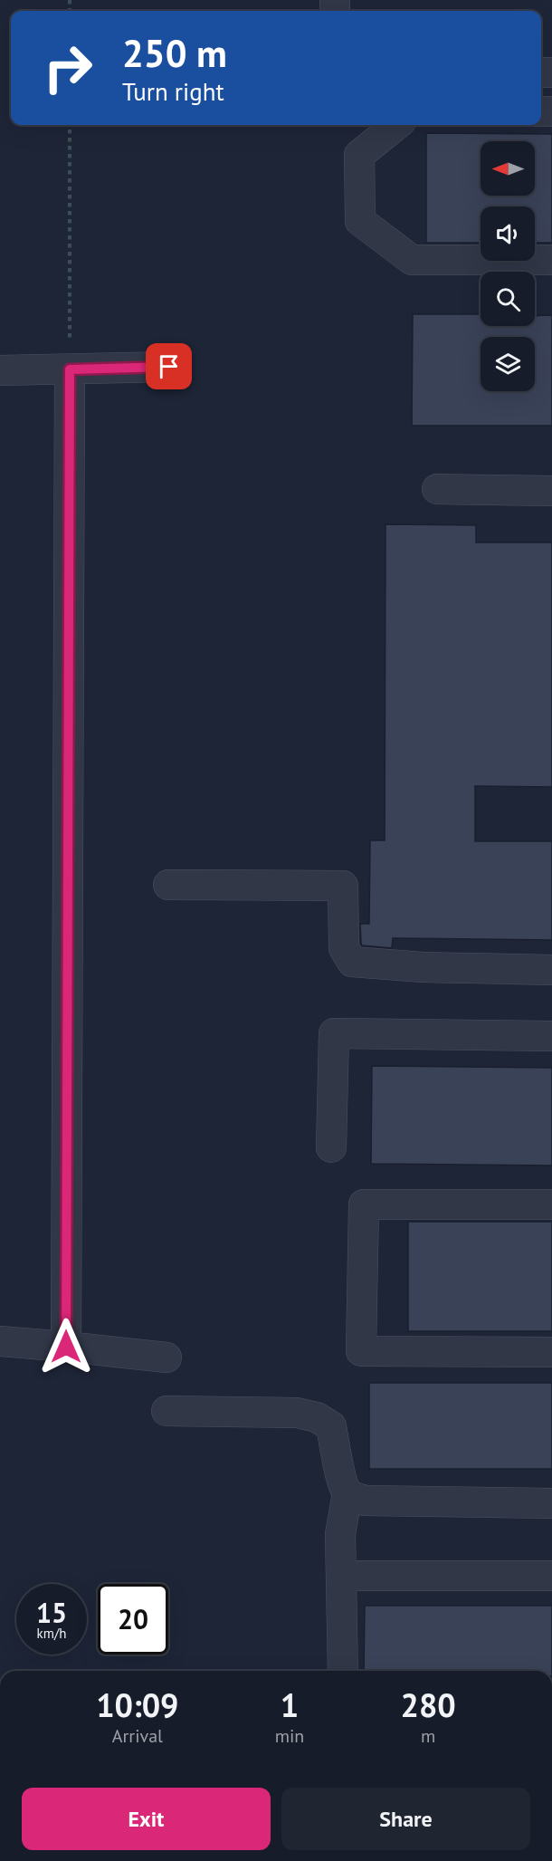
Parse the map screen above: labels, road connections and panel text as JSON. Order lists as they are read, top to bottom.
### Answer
{
  "north": "left",
  "page": {
    "turn": ["250 m", "Turn right"],
    "speed": "15 km/h",
    "limit": "20",
    "eta": [
      "10:09",
      "Arrival",
      "1",
      "min",
      "280",
      "m"
    ],
    "buttons": ["Exit", "Share"]
  }
}
